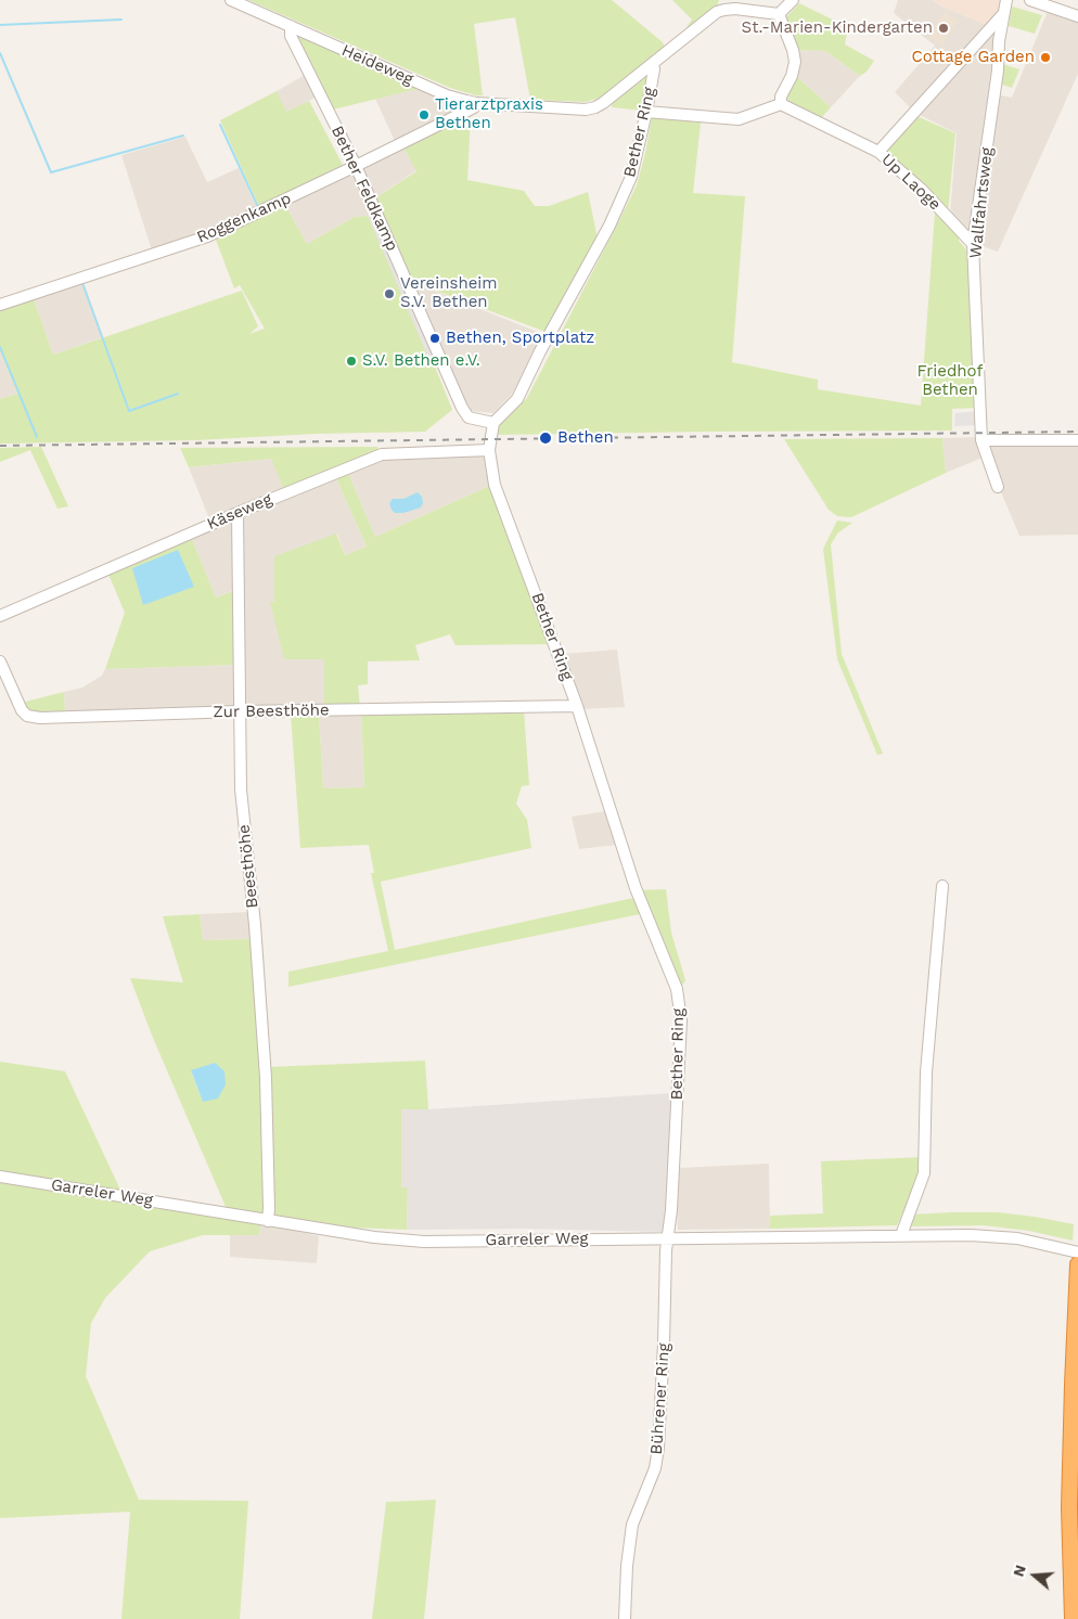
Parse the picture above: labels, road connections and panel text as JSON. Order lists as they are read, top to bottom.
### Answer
{
  "streets": {
    "street": [
      "Heideweg",
      "Bether Ring",
      "Up Laoge",
      "Bether Feldkamp",
      "Wallfahrtsweg",
      "Roggenkamp",
      "Käseweg",
      "Zur Beesthöhe",
      "Beesthöhe",
      "Garreler Weg",
      "Bührener Ring"
    ]
  },
  "crossings": [
    ["Heideweg", "Bether Ring"],
    ["Heideweg", "Bether Feldkamp"],
    ["Heideweg", "Roggenkamp"],
    ["Bether Ring", "Bether Feldkamp"],
    ["Bether Ring", "Käseweg"],
    ["Bether Ring", "Zur Beesthöhe"],
    ["Bether Ring", "Garreler Weg"],
    ["Bether Ring", "Bührener Ring"],
    ["Up Laoge", "Wallfahrtsweg"],
    ["Bether Feldkamp", "Roggenkamp"],
    ["Käseweg", "Beesthöhe"],
    ["Zur Beesthöhe", "Beesthöhe"],
    ["Beesthöhe", "Garreler Weg"],
    ["Garreler Weg", "Bührener Ring"]
  ],
  "parks": ["Friedhof Bethen"],
  "places": [
    "St.-Marien-Kindergarten",
    "Cottage Garden",
    "Tierarztpraxis Bethen",
    "Vereinsheim S.V. Bethen",
    "Bethen, Sportplatz",
    "S.V. Bethen e.V.",
    "Bethen"
  ],
  "north": "left"
}
